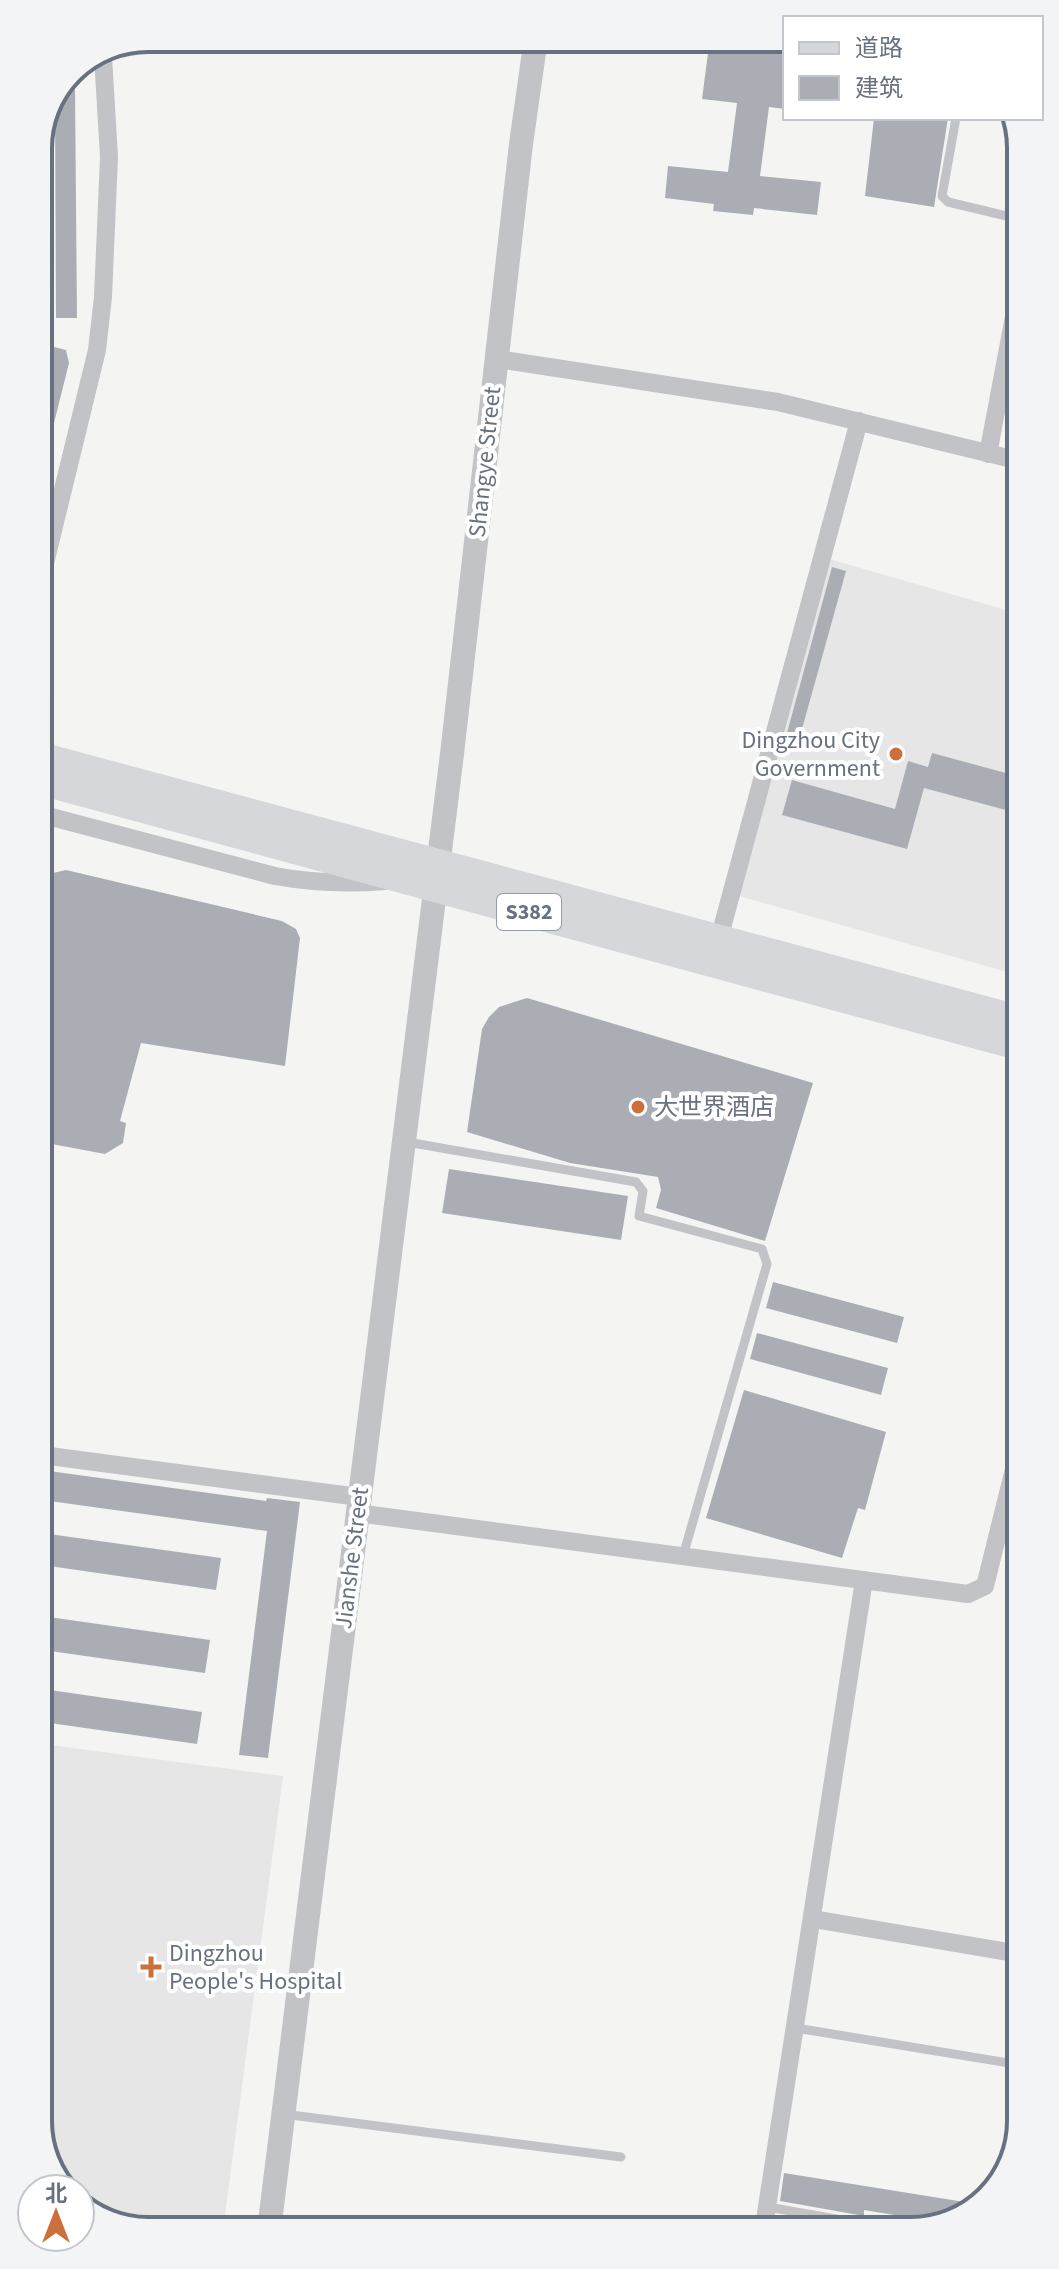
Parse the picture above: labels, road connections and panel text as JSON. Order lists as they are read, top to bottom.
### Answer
{
  "streets": {
    "main road": ["S382"],
    "street": ["Shangye Street", "Jianshe Street"]
  },
  "crossings": [
    ["Shangye Street", "S382"],
    ["Shangye Street", "Jianshe Street"],
    ["S382", "Jianshe Street"]
  ],
  "places": {
    "other": ["Dingzhou City Government", "大世界酒店"],
    "health": ["Dingzhou People's Hospital"]
  },
  "legend": ["道路", "建筑"],
  "north": "top"
}
